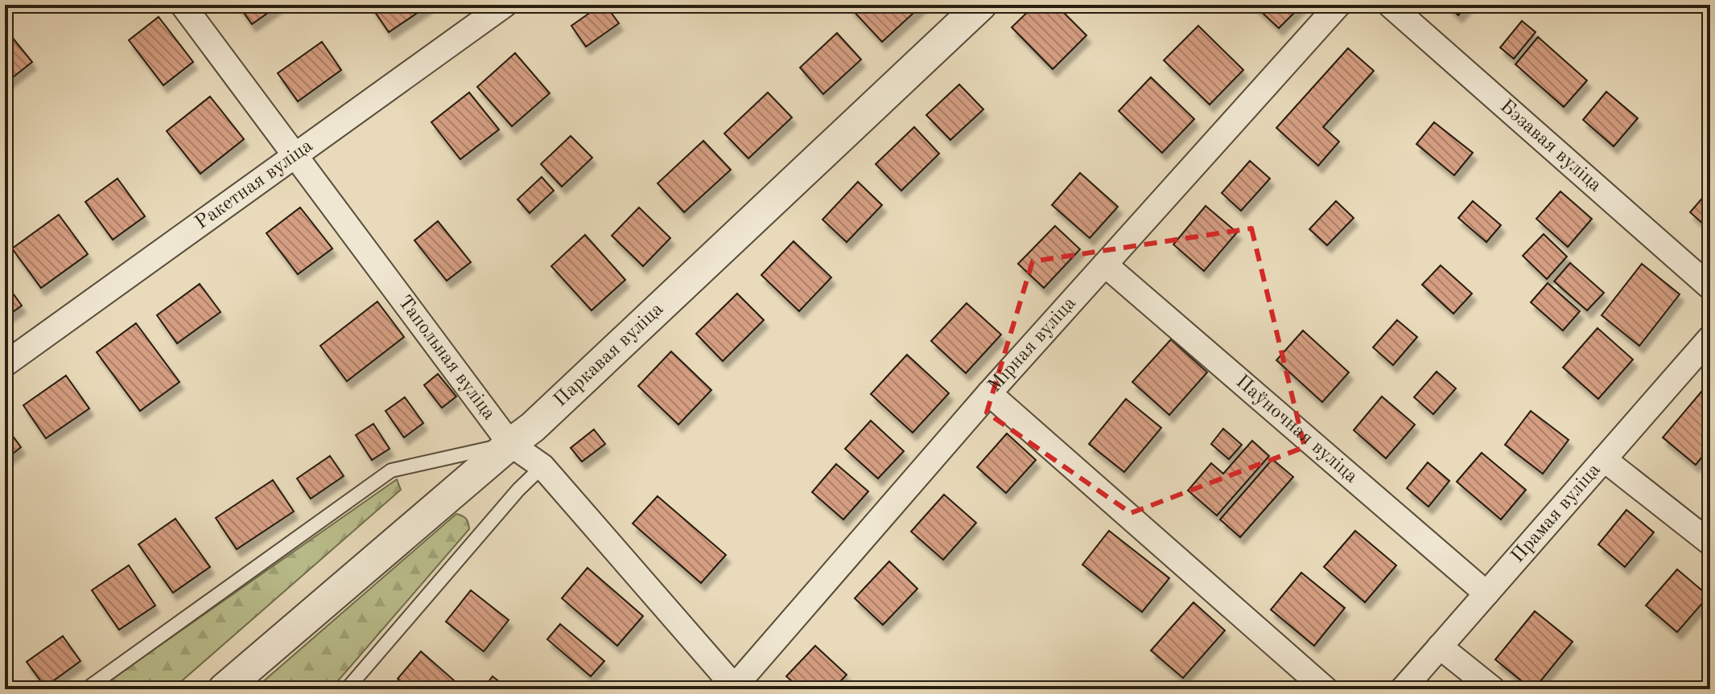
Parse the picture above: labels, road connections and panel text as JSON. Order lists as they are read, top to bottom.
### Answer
{
  "streets": {
    "street": [
      "Бэзавая вуліца",
      "Ракетная вуліца",
      "Мірная вуліца",
      "Паркавая вуліца",
      "Тапольная вуліца",
      "Паўночная вуліца",
      "Прамая вуліца"
    ]
  },
  "crossings": [
    ["Ракетная вуліца", "Тапольная вуліца"],
    ["Мірная вуліца", "Тапольная вуліца"],
    ["Мірная вуліца", "Паўночная вуліца"],
    ["Паркавая вуліца", "Тапольная вуліца"],
    ["Паўночная вуліца", "Прамая вуліца"]
  ]
}
